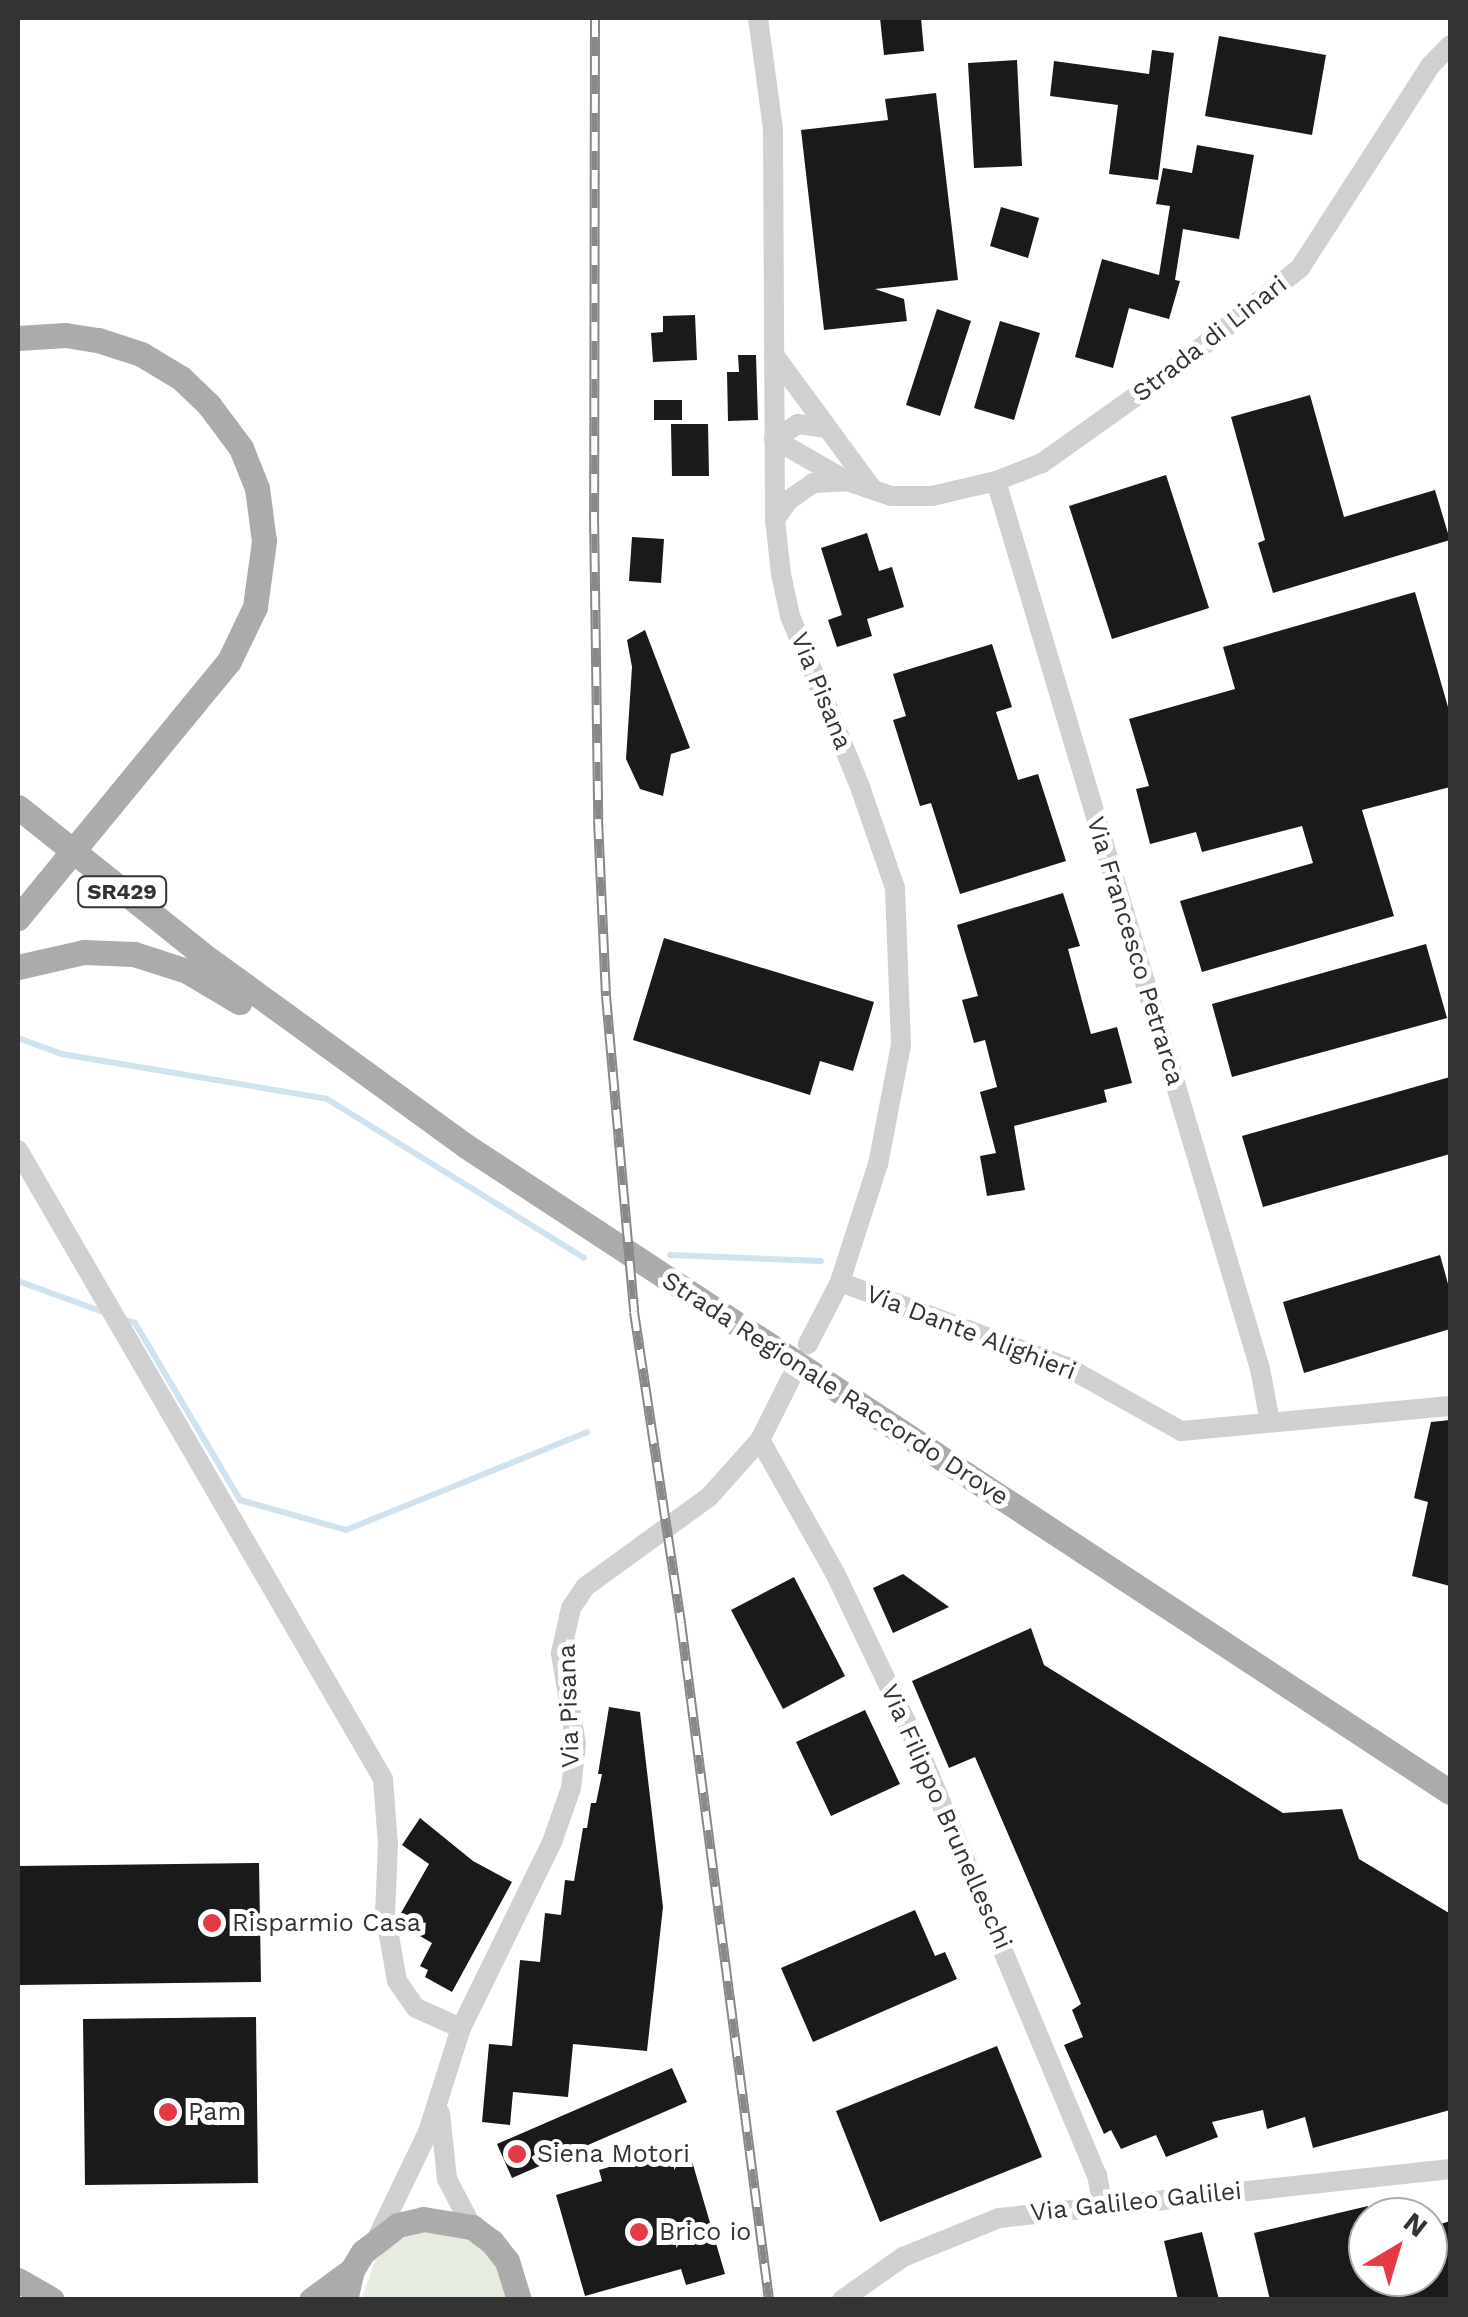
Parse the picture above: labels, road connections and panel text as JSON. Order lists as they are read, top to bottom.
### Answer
{
  "streets": {
    "main road": ["Via Pisana", "SR429", "Strada Regionale Raccordo Drove"],
    "street": [
      "Strada di Linari",
      "Via Francesco Petrarca",
      "Via Dante Alighieri",
      "Via Filippo Brunelleschi",
      "Via Galileo Galilei"
    ]
  },
  "crossings": [
    ["Strada di Linari", "Via Pisana"],
    ["Strada di Linari", "Via Francesco Petrarca"],
    ["Via Pisana", "Via Dante Alighieri"],
    ["Via Pisana", "Via Filippo Brunelleschi"],
    ["SR429", "Strada Regionale Raccordo Drove"],
    ["Via Francesco Petrarca", "Via Dante Alighieri"],
    ["Via Filippo Brunelleschi", "Via Galileo Galilei"]
  ],
  "places": [
    "Risparmio Casa",
    "Pam",
    "Siena Motori",
    "Brico io"
  ],
  "north": "top right"
}
